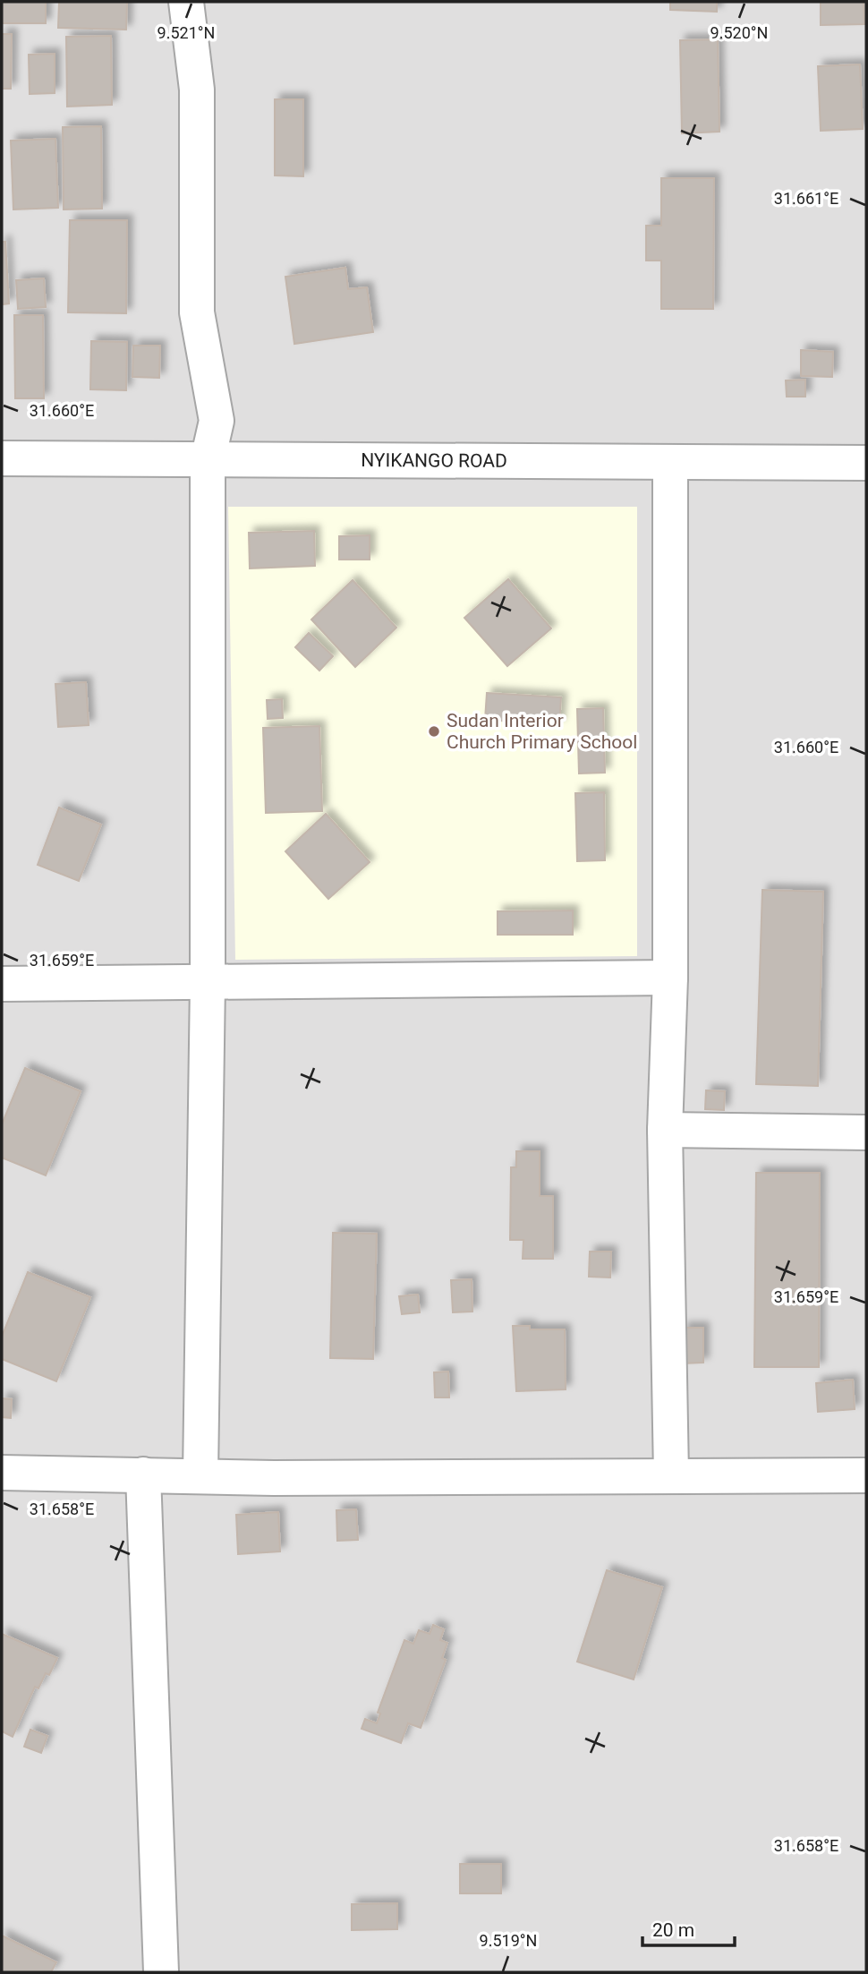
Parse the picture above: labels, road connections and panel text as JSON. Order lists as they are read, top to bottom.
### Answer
{
  "streets": {
    "street": ["NYIKANGO ROAD"]
  },
  "places": ["Sudan Interior Church Primary School"],
  "scale_bar": "20 m",
  "coordinates": [
    "9.521°N",
    "9.520°N",
    "31.661°E",
    "31.660°E",
    "31.659°E",
    "31.658°E",
    "9.519°N"
  ]
}
